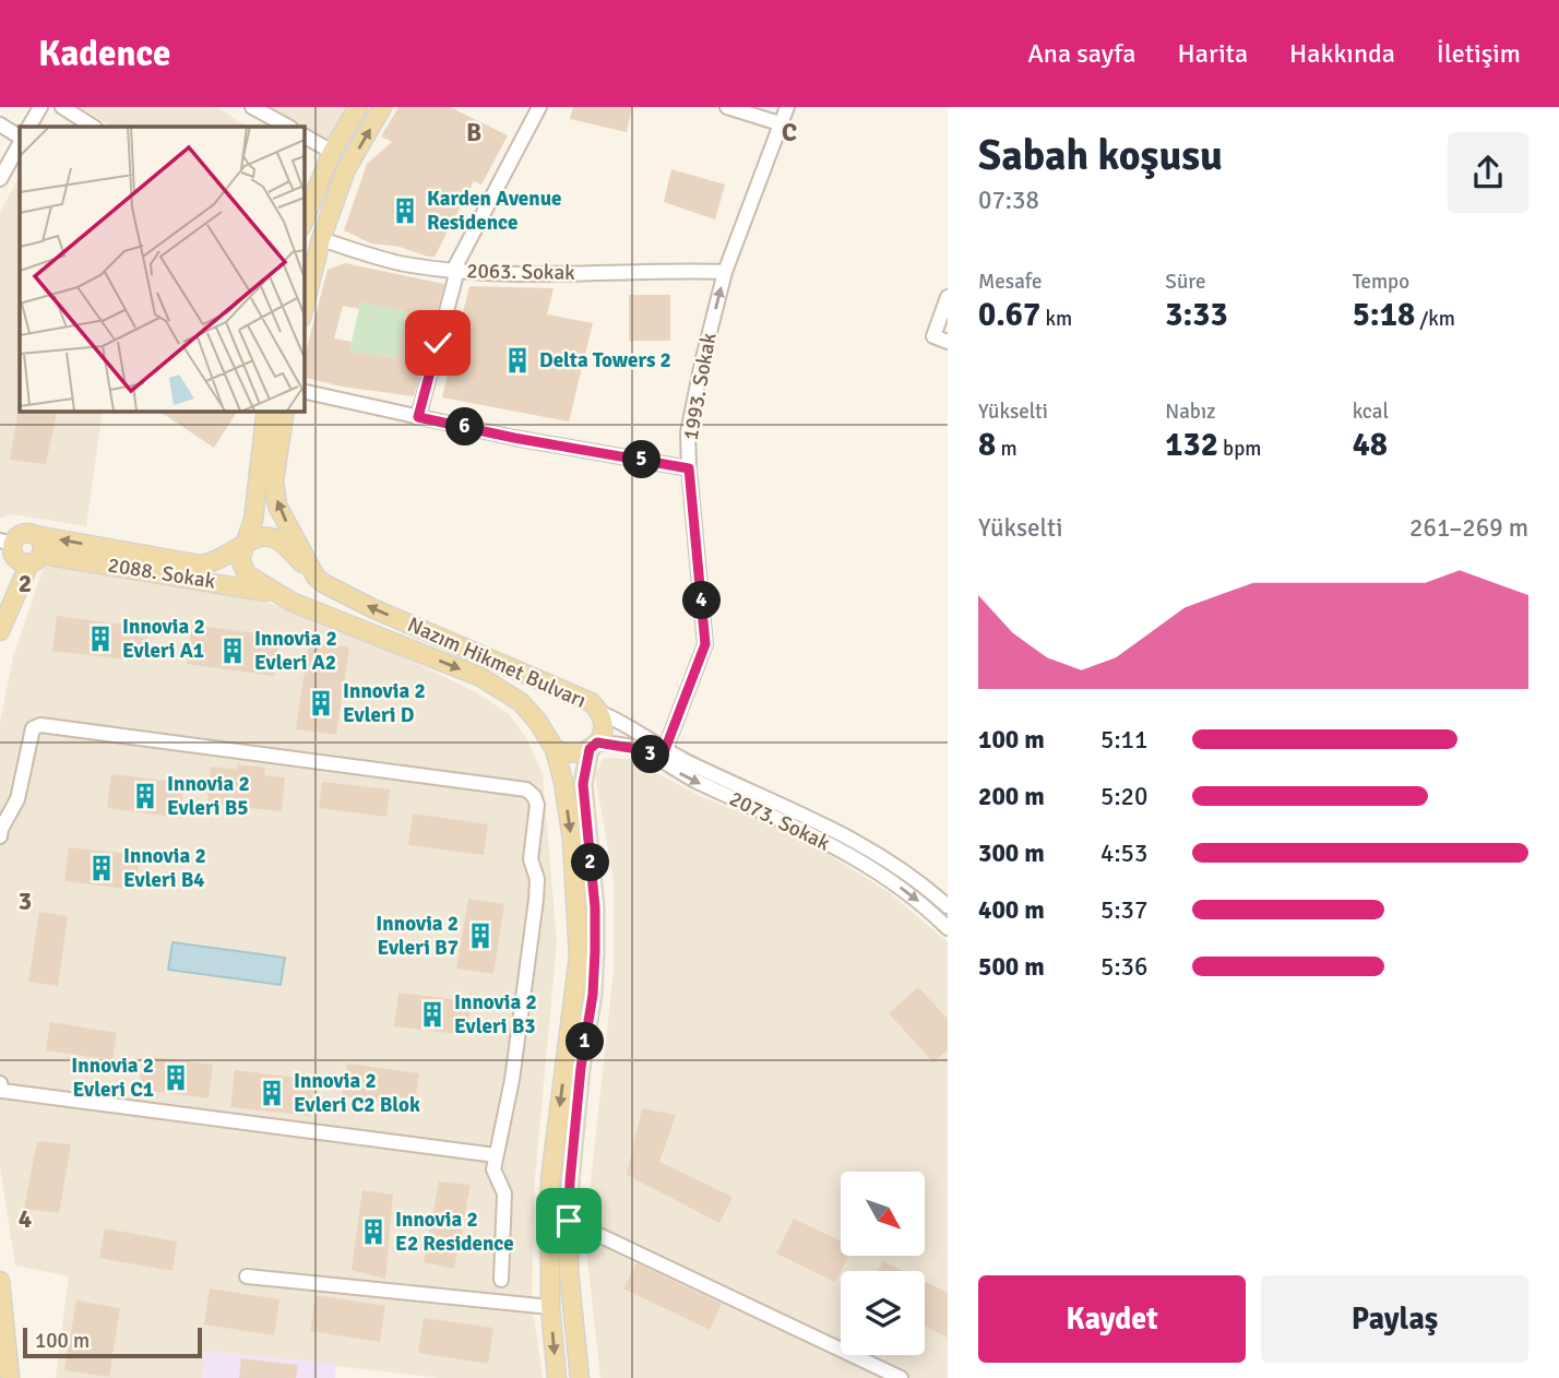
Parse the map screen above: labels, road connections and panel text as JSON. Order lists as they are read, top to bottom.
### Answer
{
  "streets": {
    "main road": ["2088. Sokak", "Nazım Hikmet Bulvarı"],
    "street": ["2063. Sokak", "1993. Sokak", "2073. Sokak"]
  },
  "crossings": [
    ["2063. Sokak", "1993. Sokak"],
    ["1993. Sokak", "2073. Sokak"],
    ["2088. Sokak", "Nazım Hikmet Bulvarı"],
    ["Nazım Hikmet Bulvarı", "2073. Sokak"]
  ],
  "places": {
    "building": [
      "Karden Avenue Residence",
      "Delta Towers 2",
      "Innovia 2 Evleri A1",
      "Innovia 2 Evleri A2",
      "Innovia 2 Evleri D",
      "Innovia 2 Evleri B5",
      "Innovia 2 Evleri B4",
      "Innovia 2 Evleri B7",
      "Innovia 2 Evleri B3",
      "Innovia 2 Evleri C1",
      "Innovia 2 Evleri C2 Blok",
      "Innovia 2 E2 Residence"
    ]
  },
  "scale_bar": "100 m",
  "north": "bottom right",
  "page": {
    "header": "Kadence",
    "nav": [
      "Ana sayfa",
      "Harita",
      "Hakkında",
      "İletişim"
    ],
    "heading": ["Sabah koşusu", "07:38"],
    "stats": [
      ["Mesafe", "0.67 km"],
      ["Süre", "3:33"],
      ["Tempo", "5:18 /km"],
      ["Yükselti", "8 m"],
      ["Nabız", "132 bpm"],
      ["kcal", "48"]
    ],
    "pins": [
      "6",
      "5",
      "4",
      "3",
      "2",
      "1"
    ],
    "chart": ["Yükselti", "261–269 m"],
    "list": [
      {
        "name": "100 m",
        "note": "5:11"
      },
      {
        "name": "200 m",
        "note": "5:20"
      },
      {
        "name": "300 m",
        "note": "4:53"
      },
      {
        "name": "400 m",
        "note": "5:37"
      },
      {
        "name": "500 m",
        "note": "5:36"
      }
    ],
    "buttons": ["Kaydet", "Paylaş"],
    "scale": "100 m"
  },
  "grid": {
    "columns": ["B", "C"],
    "rows": ["2", "3", "4"]
  }
}
